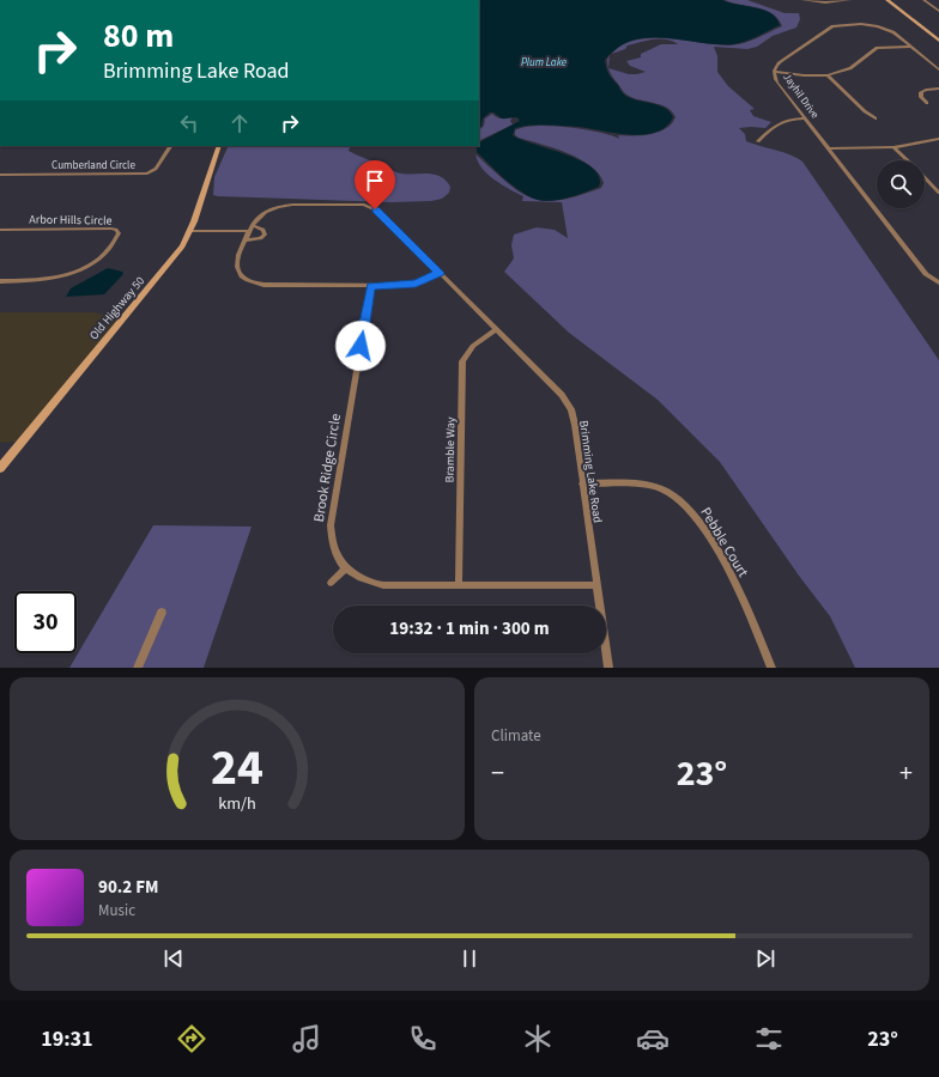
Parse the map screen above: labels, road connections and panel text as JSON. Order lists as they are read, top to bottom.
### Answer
{
  "streets": {
    "main road": ["Old Highway 50"],
    "street": [
      "Jayhil Drive",
      "Cumberland Circle",
      "Arbor Hills Circle",
      "Bramble Way",
      "Brook Ridge Circle",
      "Brimming Lake Road",
      "Pebble Court"
    ]
  },
  "crossings": [
    ["Bramble Way", "Brook Ridge Circle"],
    ["Bramble Way", "Brimming Lake Road"],
    ["Brook Ridge Circle", "Brimming Lake Road"],
    ["Brimming Lake Road", "Pebble Court"]
  ],
  "water": ["Plum Lake"],
  "page": {
    "turn": ["80 m", "Brimming Lake Road"],
    "limit": "30",
    "trip": "19:32 · 1 min · 300 m",
    "tile": "Climate",
    "heat": ["−", "23°", "+"],
    "song": ["90.2 FM", "Music"],
    "tabs": ["19:31", "23°"],
    "gauge": ["24", "km/h"]
  }
}
